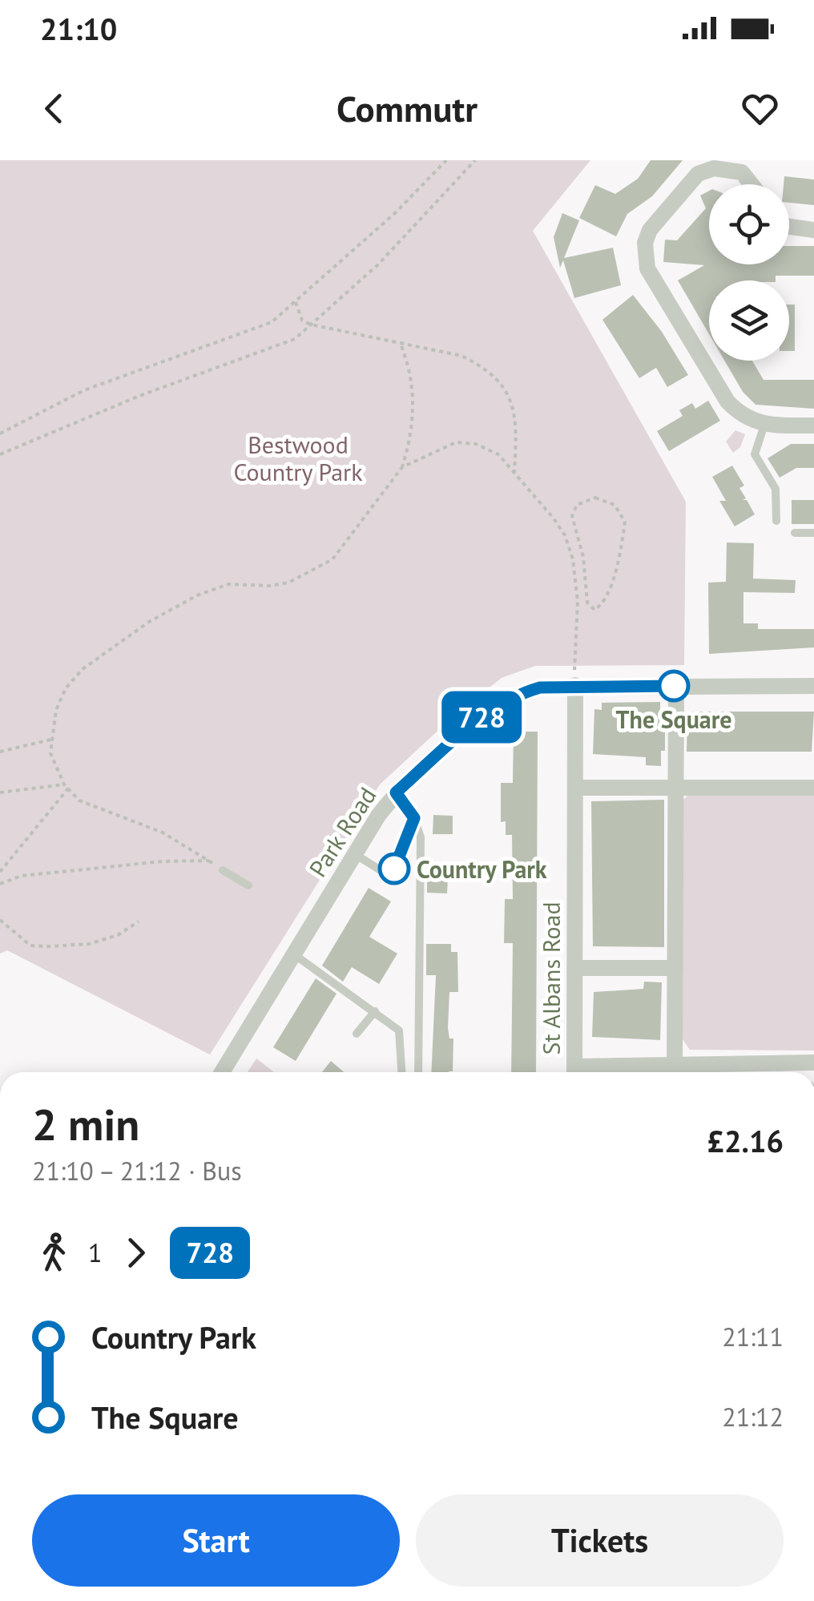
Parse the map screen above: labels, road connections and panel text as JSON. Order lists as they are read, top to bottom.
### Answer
{
  "streets": {
    "street": ["Park Road", "St Albans Road"]
  },
  "crossings": [
    ["Park Road", "St Albans Road"]
  ],
  "parks": ["Bestwood Country Park"],
  "places": ["The Square", "Country Park"],
  "lines": ["bus line 728"],
  "page": {
    "status": "21:10",
    "header": "Commutr",
    "on_map": "728",
    "heading": ["2 min", "21:10 – 21:12 · Bus", "£2.16"],
    "legs": ["1", "728"],
    "list": [
      {
        "name": "Country Park",
        "value": "21:11"
      },
      {
        "name": "The Square",
        "value": "21:12"
      }
    ],
    "buttons": ["Start", "Tickets"]
  }
}
